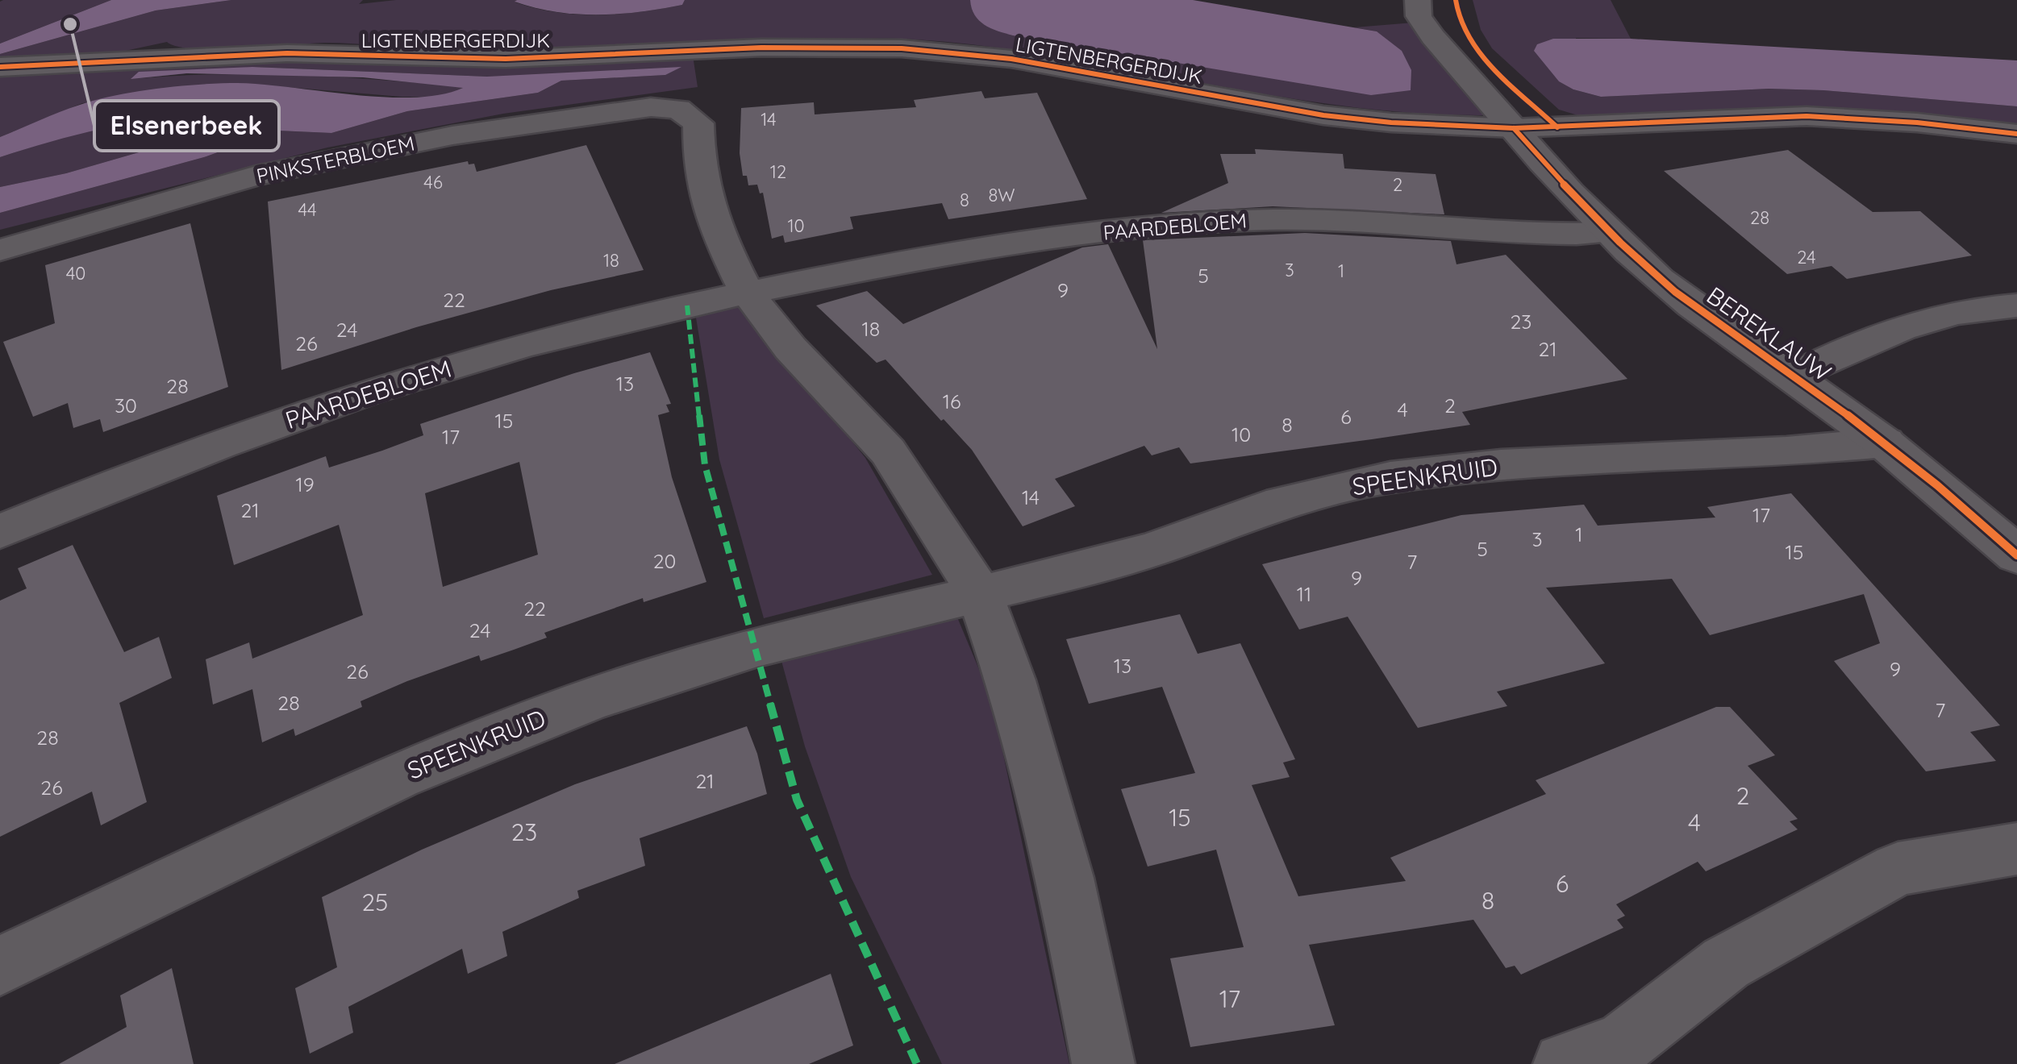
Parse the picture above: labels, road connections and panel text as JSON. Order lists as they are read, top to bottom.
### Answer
{
  "streets": {
    "street": [
      "LIGTENBERGERDIJK",
      "PINKSTERBLOEM",
      "PAARDEBLOEM",
      "BEREKLAUW",
      "SPEENKRUID"
    ]
  },
  "crossings": [
    ["LIGTENBERGERDIJK", "BEREKLAUW"],
    ["PINKSTERBLOEM", "PAARDEBLOEM"],
    ["PAARDEBLOEM", "BEREKLAUW"],
    ["BEREKLAUW", "SPEENKRUID"]
  ],
  "places": ["Elsenerbeek"],
  "house_numbers": [
    "14",
    "12",
    "46",
    "2",
    "8W",
    "8",
    "44",
    "28",
    "10",
    "24",
    "18",
    "3",
    "1",
    "40",
    "5",
    "9",
    "22",
    "23",
    "18",
    "24",
    "26",
    "21",
    "13",
    "28",
    "16",
    "30",
    "2",
    "4",
    "6",
    "15",
    "8",
    "10",
    "17",
    "19",
    "14",
    "21",
    "17",
    "1",
    "3",
    "5",
    "15",
    "20",
    "7",
    "9",
    "11",
    "22",
    "24",
    "13",
    "9",
    "26",
    "28",
    "7",
    "28",
    "21",
    "26",
    "2",
    "15",
    "4",
    "23",
    "6",
    "8",
    "25",
    "17"
  ]
}
